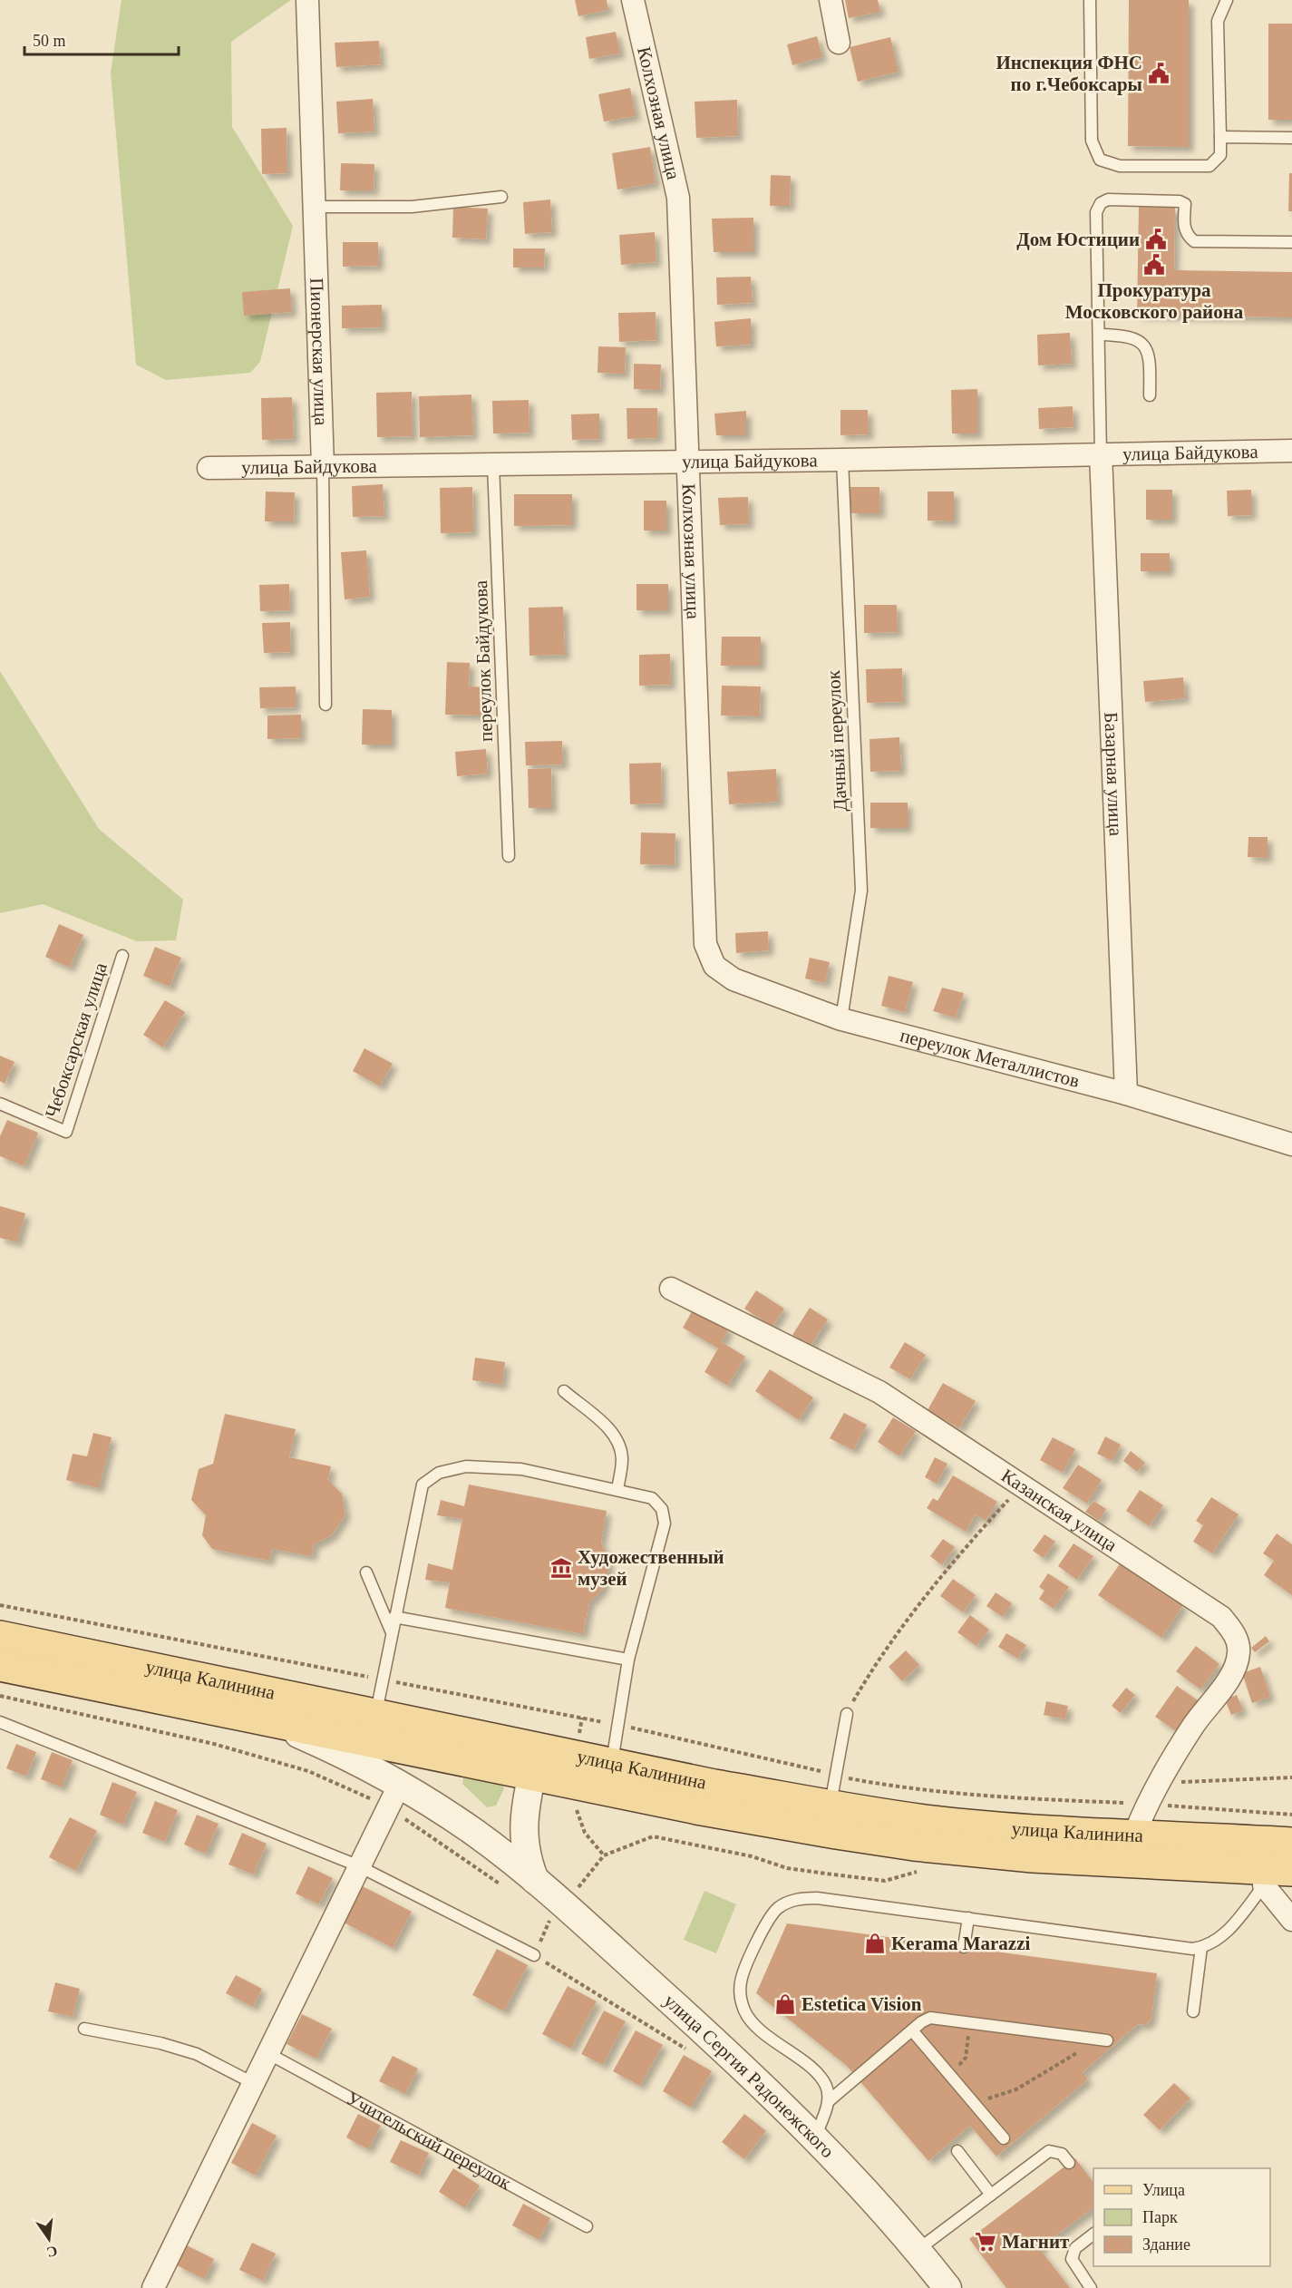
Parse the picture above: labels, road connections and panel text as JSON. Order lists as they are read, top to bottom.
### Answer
{
  "streets": {
    "main road": ["улица Калинина"],
    "street": [
      "Колхозная улица",
      "Пионерская улица",
      "улица Байдукова",
      "Базарная улица",
      "переулок Металлистов",
      "Казанская улица",
      "улица Сергия Радонежского"
    ],
    "lane": [
      "переулок Байдукова",
      "Дачный переулок",
      "Чебоксарская улица",
      "Учительский переулок"
    ]
  },
  "crossings": [
    ["Колхозная улица", "улица Байдукова"],
    ["Колхозная улица", "переулок Металлистов"],
    ["Пионерская улица", "улица Байдукова"],
    ["улица Байдукова", "переулок Байдукова"],
    ["улица Байдукова", "Дачный переулок"],
    ["улица Байдукова", "Базарная улица"],
    ["Дачный переулок", "переулок Металлистов"],
    ["Базарная улица", "переулок Металлистов"],
    ["Казанская улица", "улица Калинина"],
    ["улица Калинина", "улица Сергия Радонежского"]
  ],
  "places": {
    "public building": ["Инспекция ФНС по г.Чебоксары", "Дом Юстиции", "Прокуратура Московского района"],
    "museum": ["Художественный музей"],
    "shop": ["Kerama Marazzi", "Estetica Vision"],
    "supermarket": ["Магнит"]
  },
  "legend": ["Улица", "Парк", "Здание"],
  "scale_bar": "50 m",
  "north": "bottom"
}
